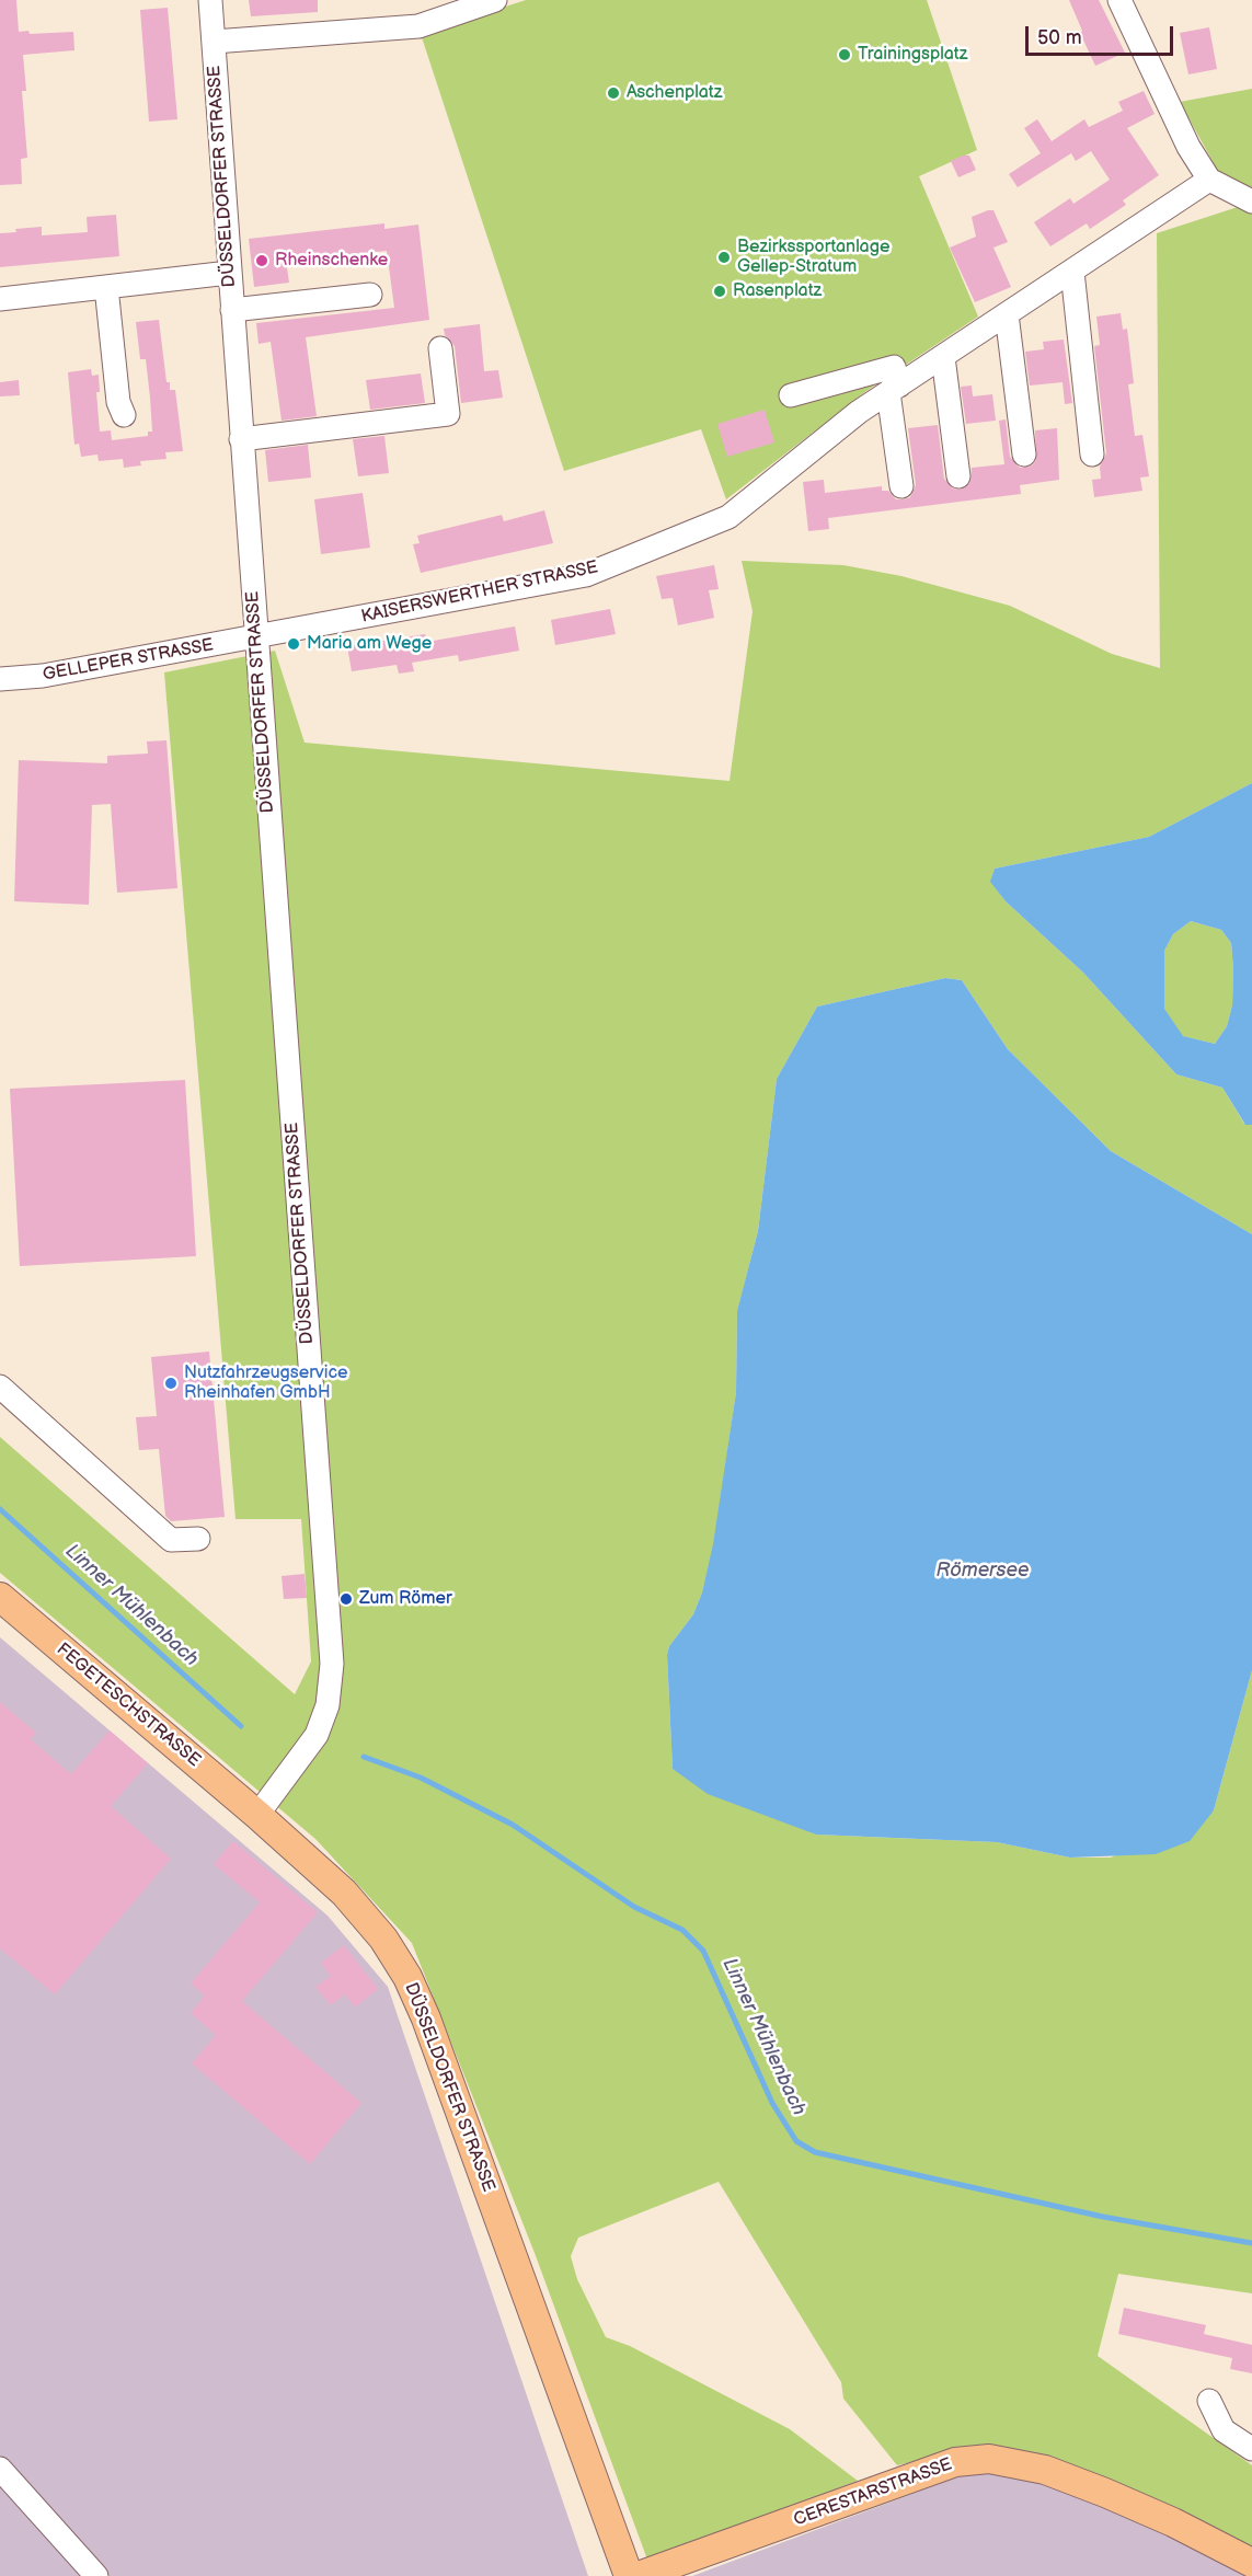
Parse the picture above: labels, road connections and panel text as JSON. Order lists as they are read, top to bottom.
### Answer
{
  "streets": {
    "main road": ["DÜSSELDORFER STRASSE", "FEGETESCHSTRASSE", "CERESTARSTRASSE"],
    "street": ["KAISERSWERTHER STRASSE", "GELLEPER STRASSE"]
  },
  "crossings": [
    ["DÜSSELDORFER STRASSE", "KAISERSWERTHER STRASSE"],
    ["DÜSSELDORFER STRASSE", "GELLEPER STRASSE"],
    ["DÜSSELDORFER STRASSE", "FEGETESCHSTRASSE"],
    ["KAISERSWERTHER STRASSE", "GELLEPER STRASSE"]
  ],
  "water": ["Römersee", "Linner Mühlenbach"],
  "places": [
    "Trainingsplatz",
    "Aschenplatz",
    "Bezirkssportanlage Gellep-Stratum",
    "Rheinschenke",
    "Rasenplatz",
    "Maria am Wege",
    "Nutzfahrzeugservice Rheinhafen GmbH",
    "Zum Römer"
  ],
  "scale_bar": "50 m"
}
